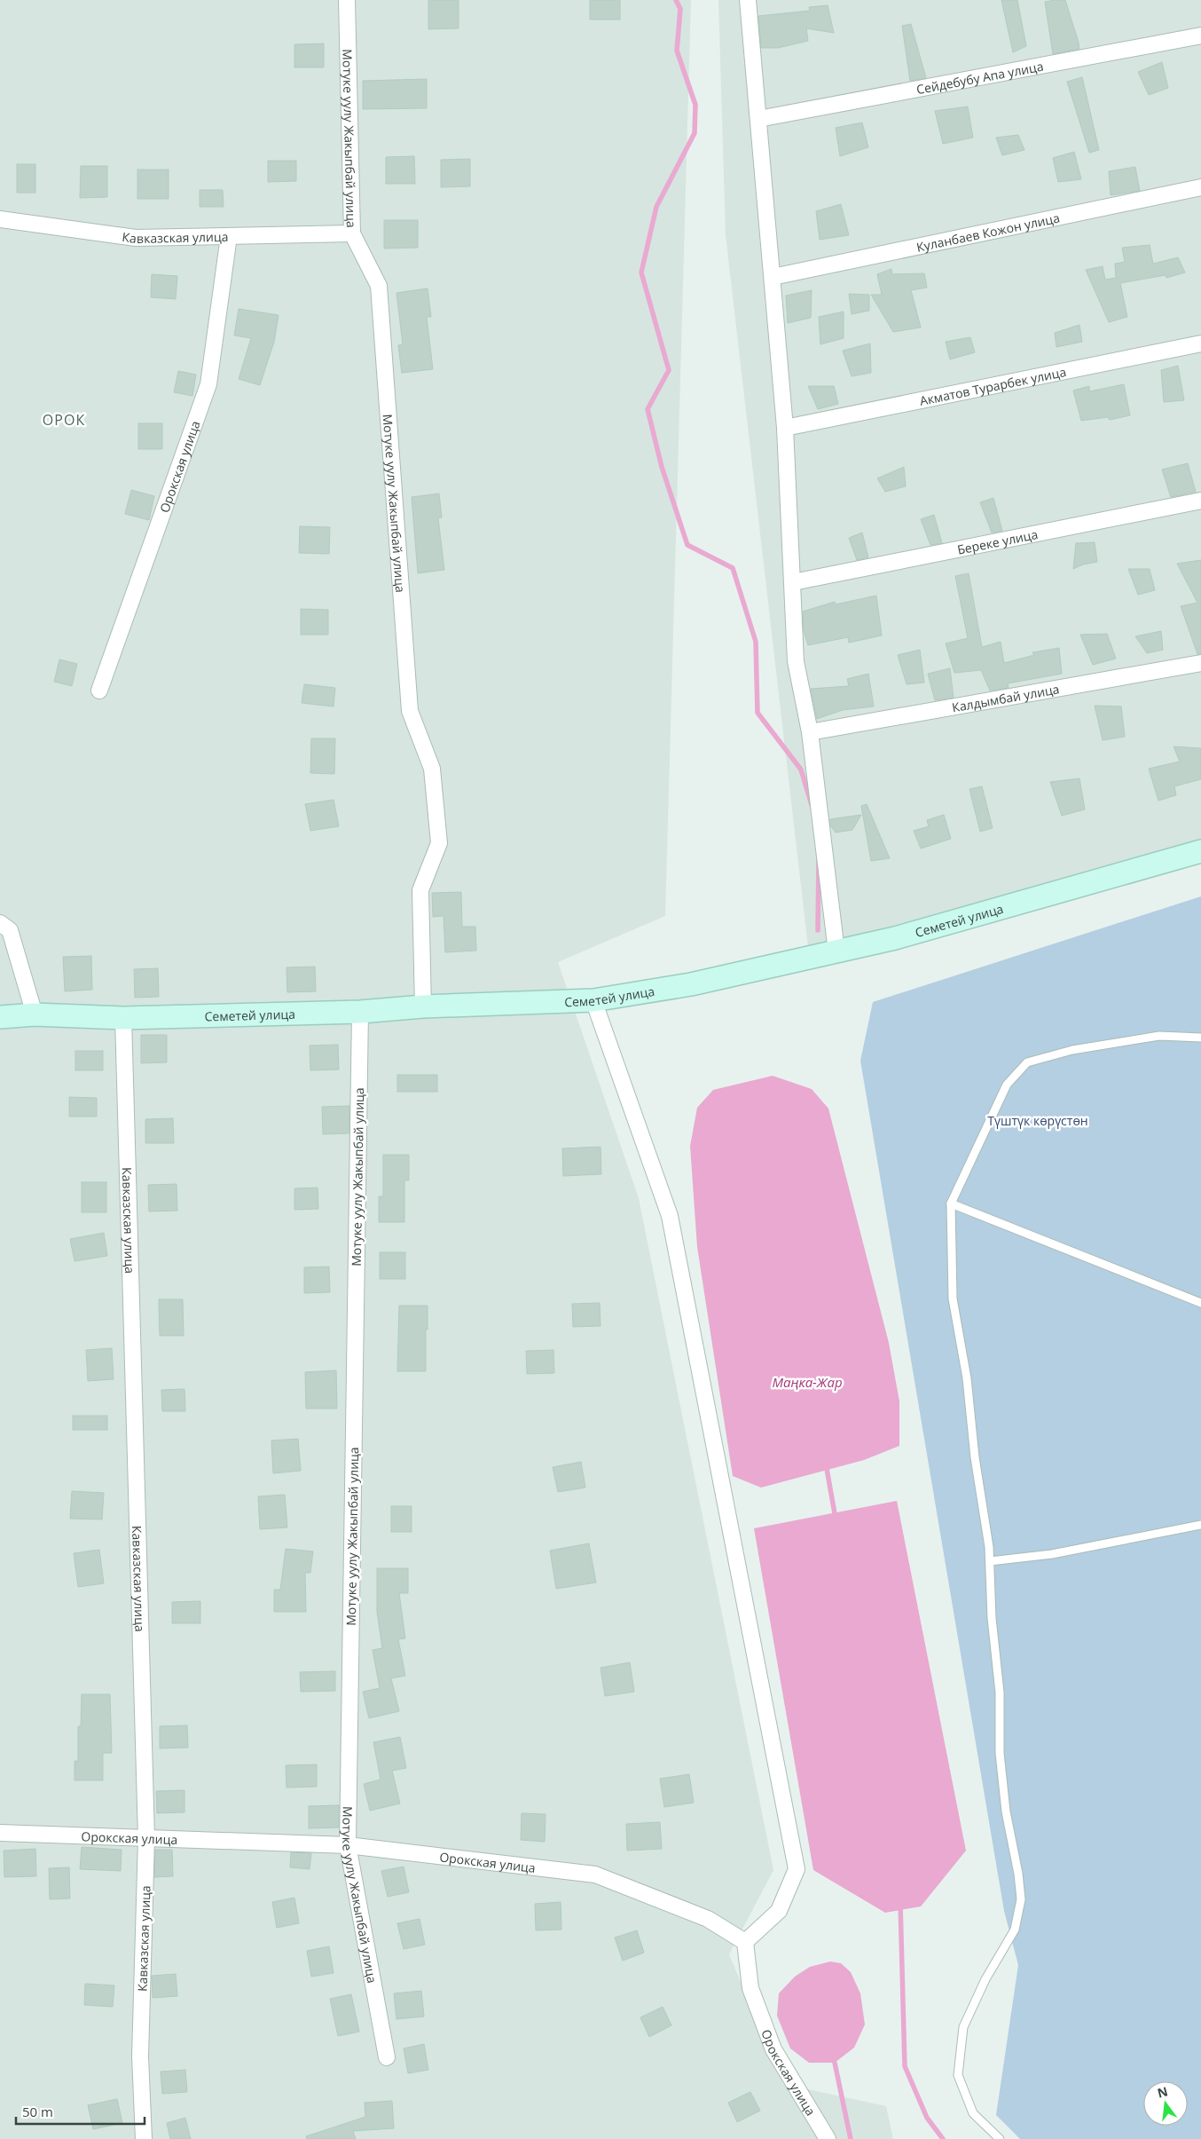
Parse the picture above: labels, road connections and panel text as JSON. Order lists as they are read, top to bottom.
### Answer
{
  "streets": {
    "street": [
      "Сейдебубу Апа улица",
      "Мотуке уулу Жакыпбай улица",
      "Куланбаев Кожон улица",
      "Кавказская улица",
      "Акматов Турарбек улица",
      "Орокская улица",
      "Береке улица",
      "Калдымбай улица",
      "Семетей улица"
    ]
  },
  "crossings": [
    ["Мотуке уулу Жакыпбай улица", "Кавказская улица"],
    ["Мотуке уулу Жакыпбай улица", "Орокская улица"],
    ["Мотуке уулу Жакыпбай улица", "Семетей улица"],
    ["Кавказская улица", "Орокская улица"],
    ["Кавказская улица", "Семетей улица"]
  ],
  "districts": ["ОРОК"],
  "water": ["Маңка-Жар"],
  "parks": ["Түштүк көрүстөн"],
  "scale_bar": "50 m",
  "north": "top"
}
